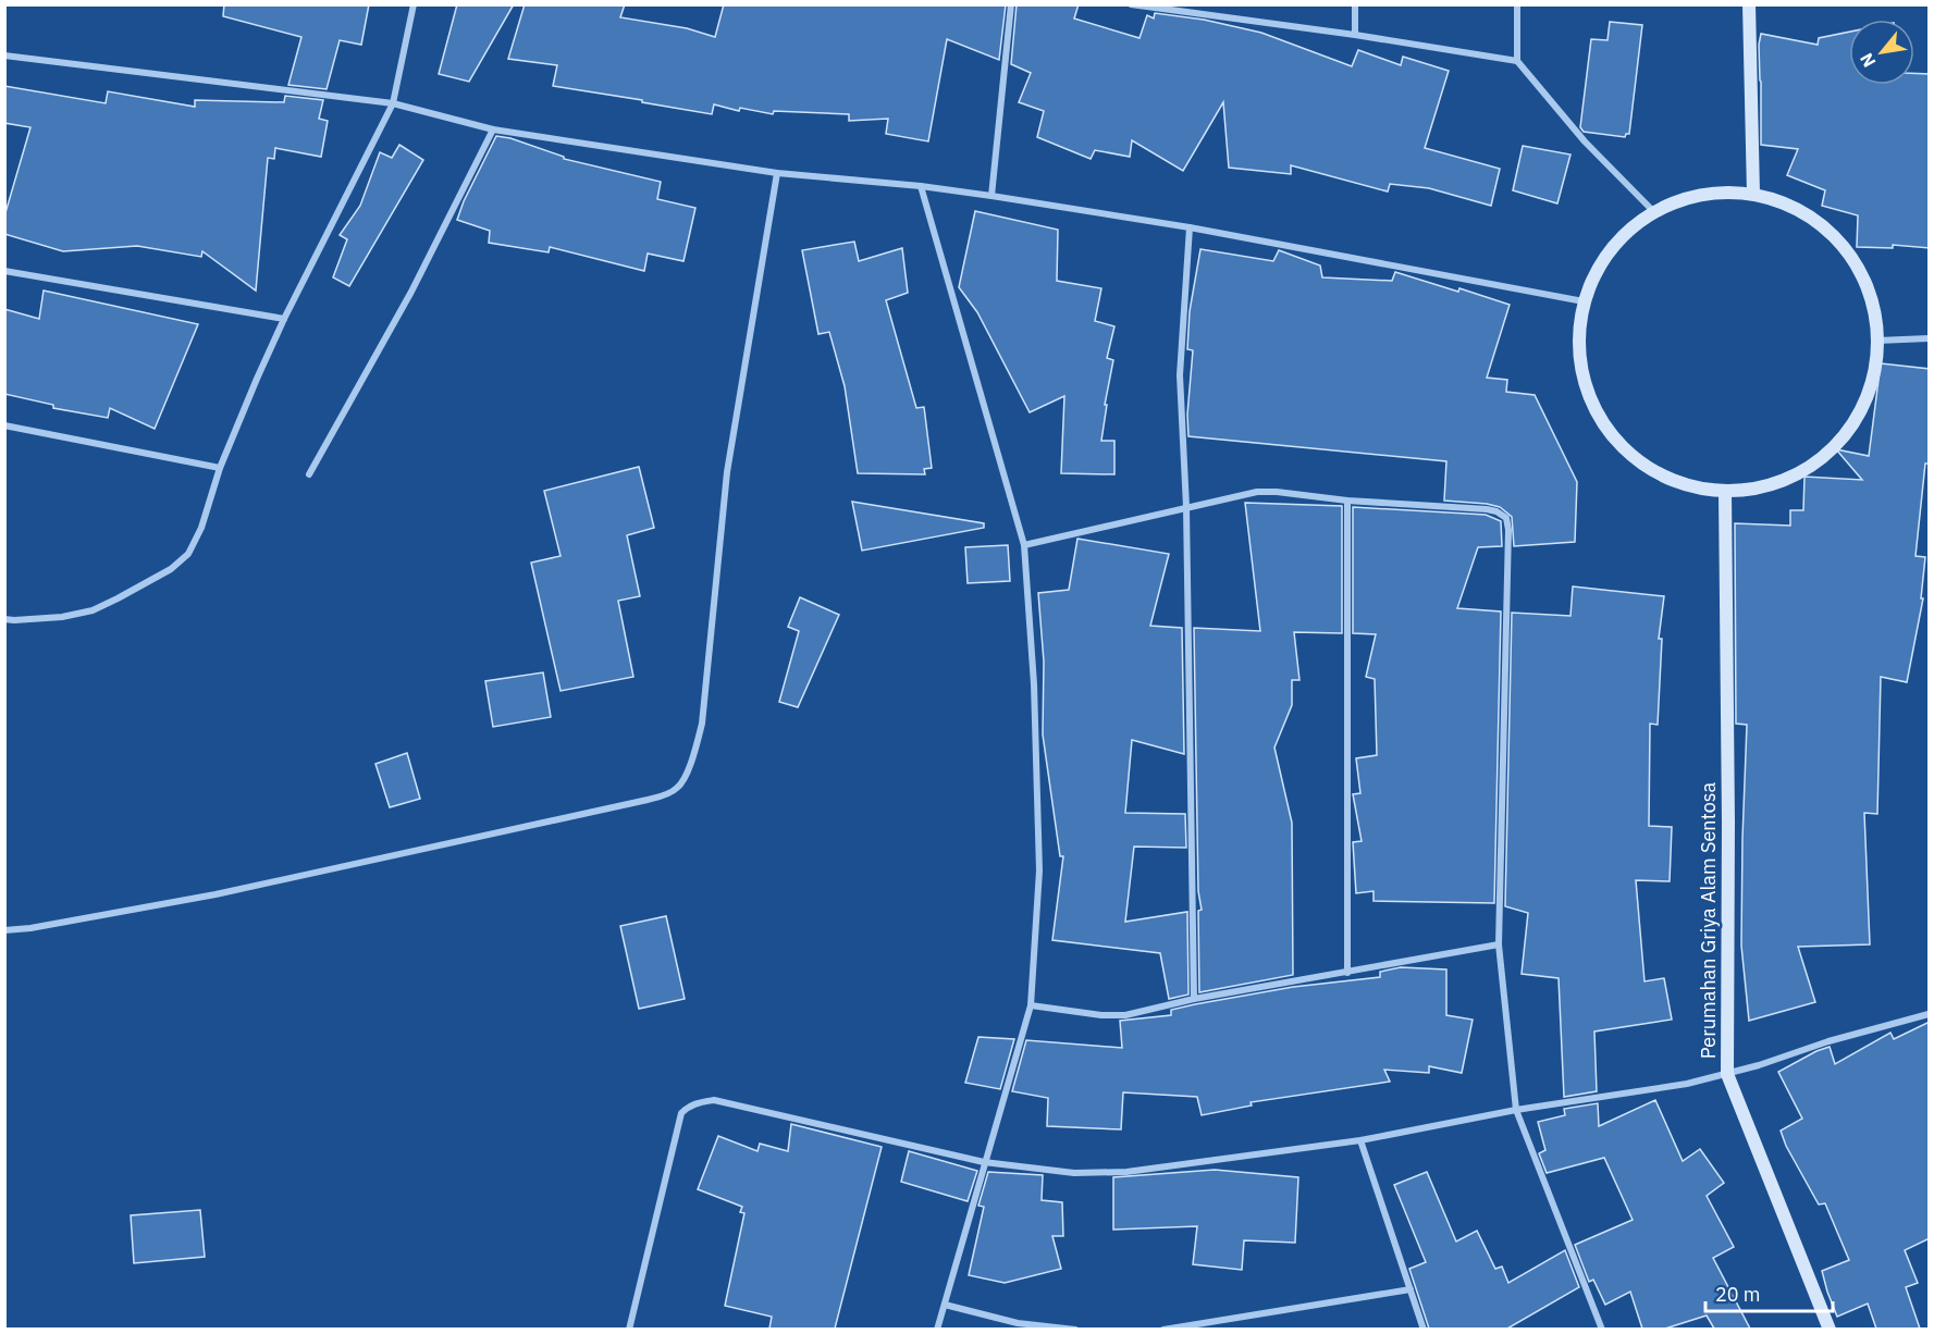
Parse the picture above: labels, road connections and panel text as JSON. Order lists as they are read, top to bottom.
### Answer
{
  "streets": {
    "street": ["Perumahan Griya Alam Sentosa"]
  },
  "scale_bar": "20 m",
  "north": "bottom left"
}
